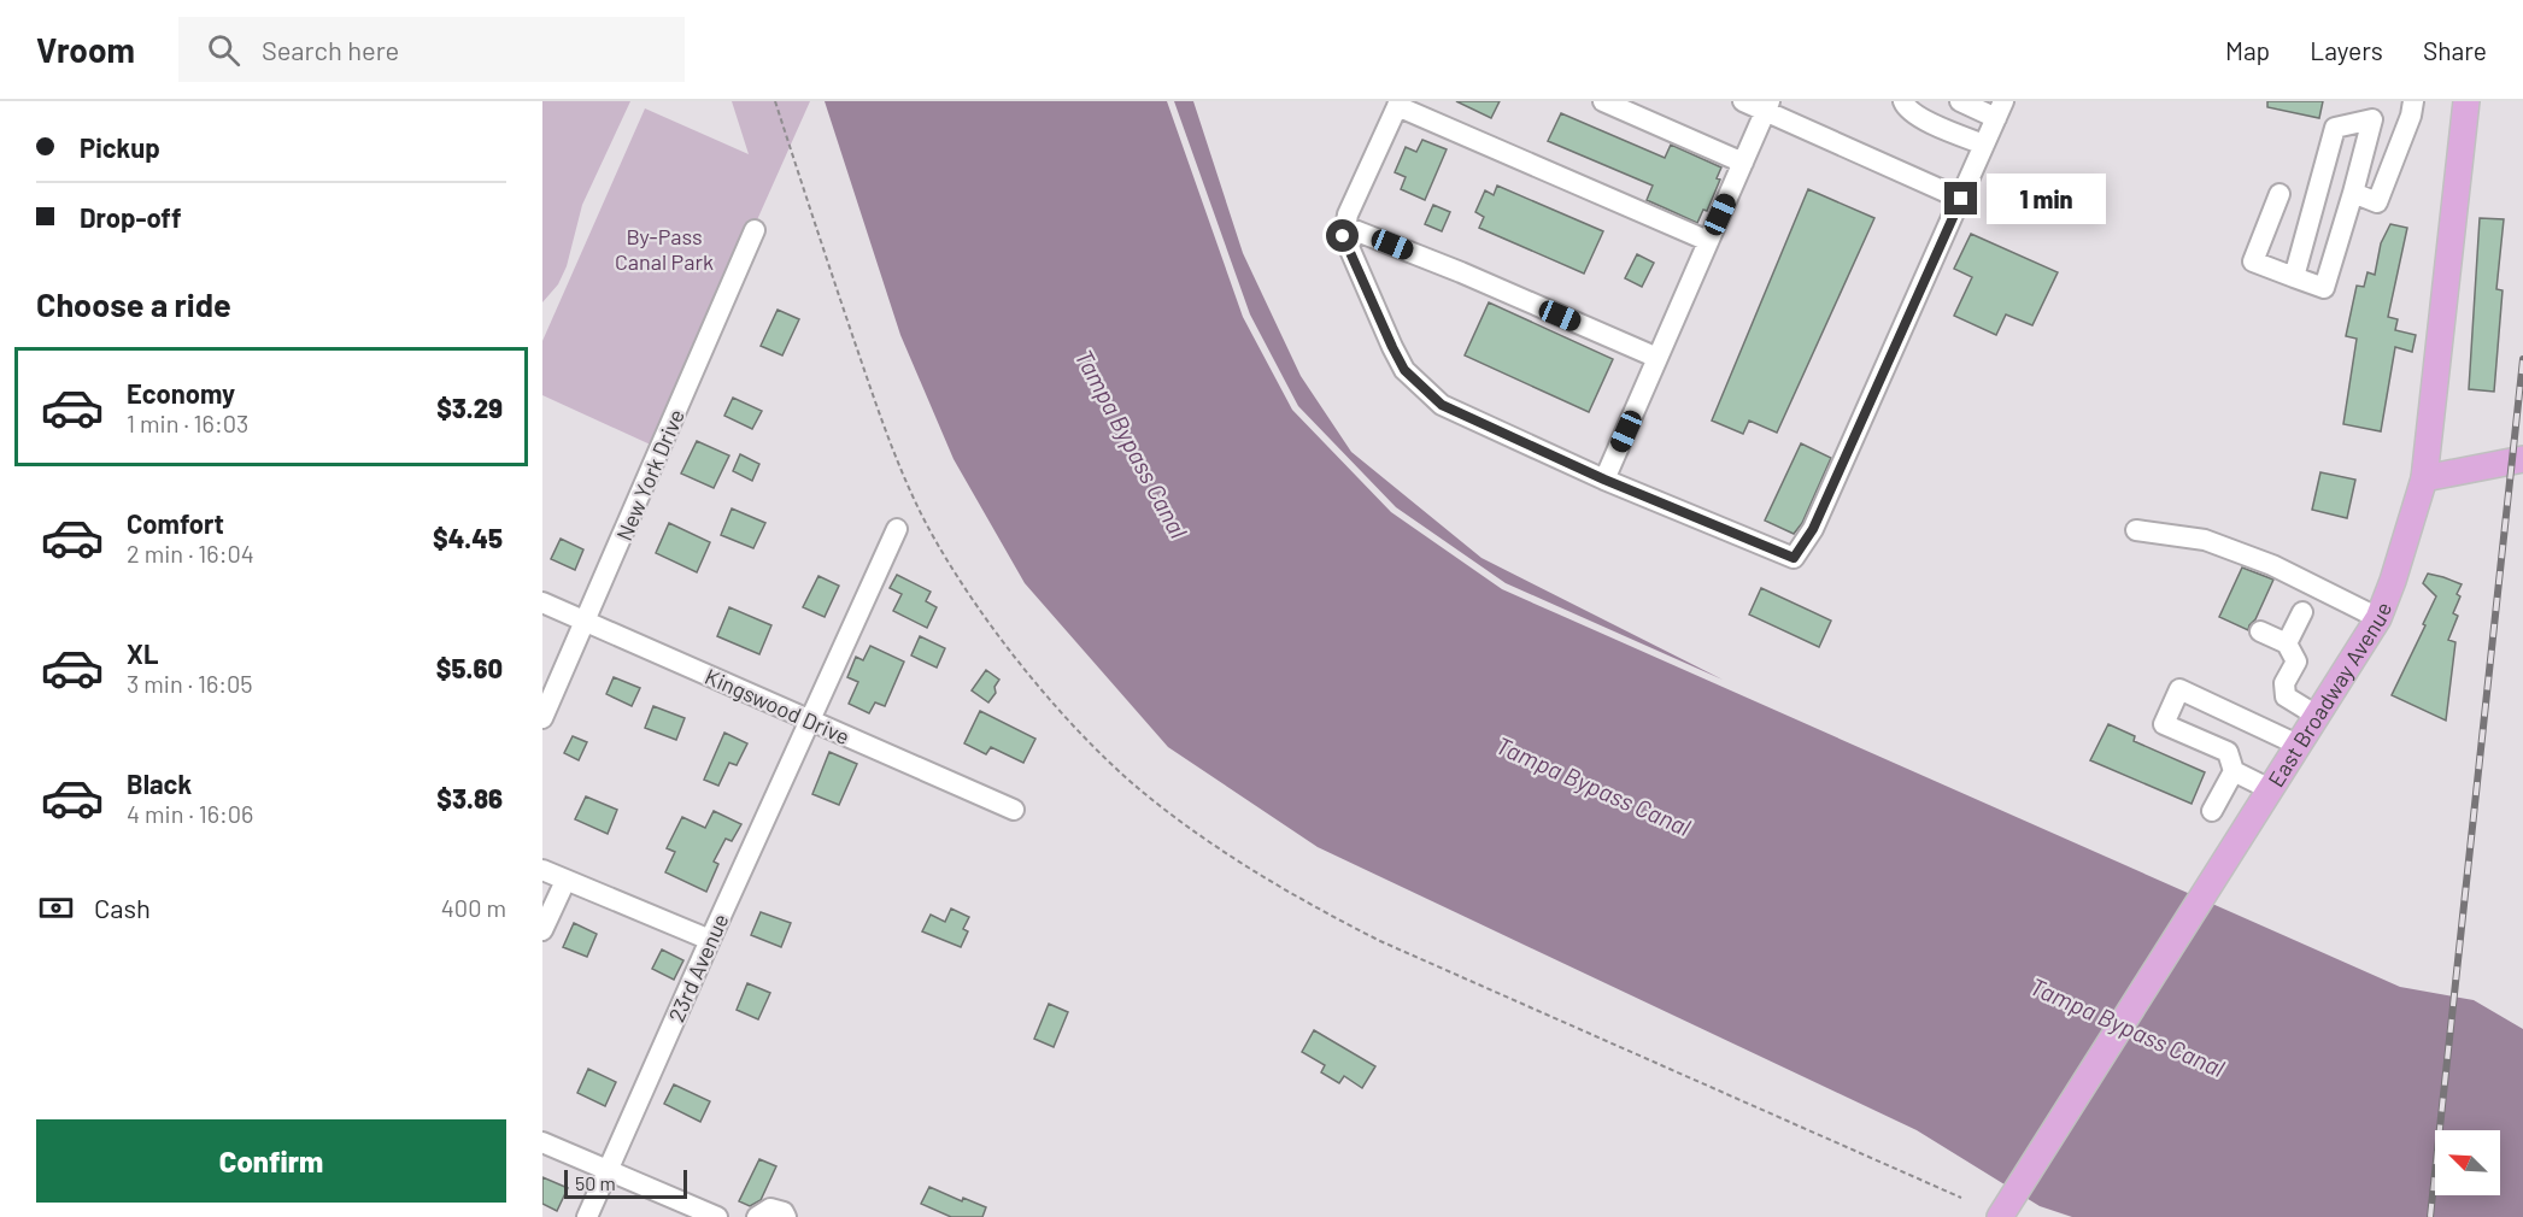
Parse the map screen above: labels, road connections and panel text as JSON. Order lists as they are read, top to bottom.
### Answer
{
  "streets": {
    "main road": ["East Broadway Avenue"],
    "street": ["New York Drive", "Kingswood Drive", "23rd Avenue"]
  },
  "crossings": [
    ["New York Drive", "Kingswood Drive"],
    ["Kingswood Drive", "23rd Avenue"]
  ],
  "water": ["Tampa Bypass Canal"],
  "parks": ["By-Pass Canal Park"],
  "scale_bar": "50 m",
  "north": "top left",
  "page": {
    "header": "Vroom",
    "search": "Search here",
    "nav": ["Map", "Layers", "Share"],
    "banner": ["Pickup", "Drop-off"],
    "bubble": "1 min",
    "heading": "Choose a ride",
    "list": [
      {
        "name": "Economy",
        "note": "1 min · 16:03",
        "value": "$3.29"
      },
      {
        "name": "Comfort",
        "note": "2 min · 16:04",
        "value": "$4.45"
      },
      {
        "name": "XL",
        "note": "3 min · 16:05",
        "value": "$5.60"
      },
      {
        "name": "Black",
        "note": "4 min · 16:06",
        "value": "$3.86"
      }
    ],
    "pay": ["Cash", "400 m"],
    "buttons": "Confirm",
    "scale": "50 m"
  }
}
